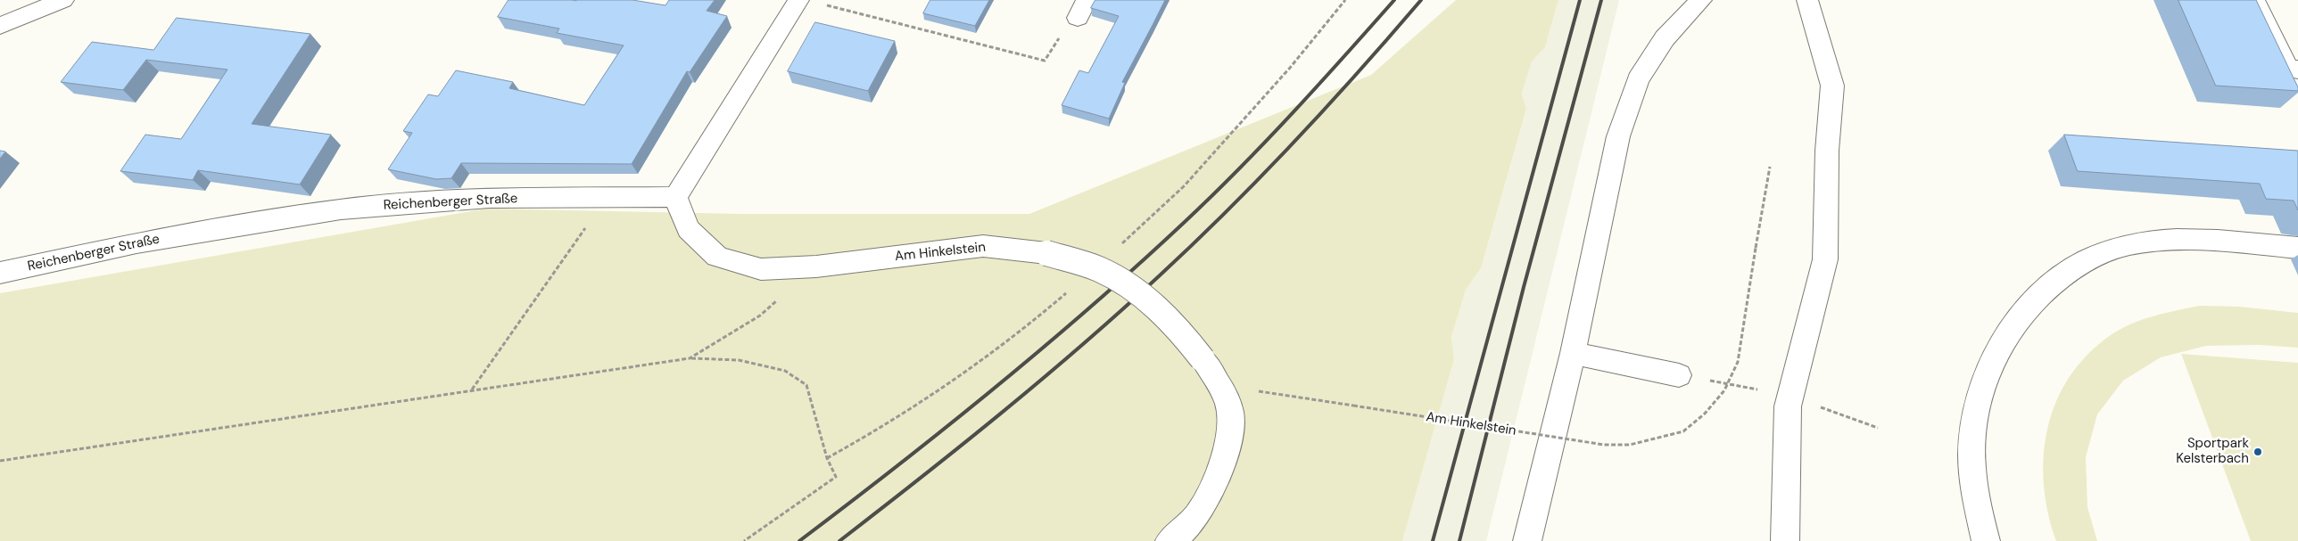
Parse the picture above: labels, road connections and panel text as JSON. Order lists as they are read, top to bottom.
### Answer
{
  "streets": {
    "main road": ["Reichenberger Straße", "Am Hinkelstein"]
  },
  "crossings": [
    ["Reichenberger Straße", "Am Hinkelstein"]
  ],
  "places": ["Sportpark Kelsterbach"]
}
